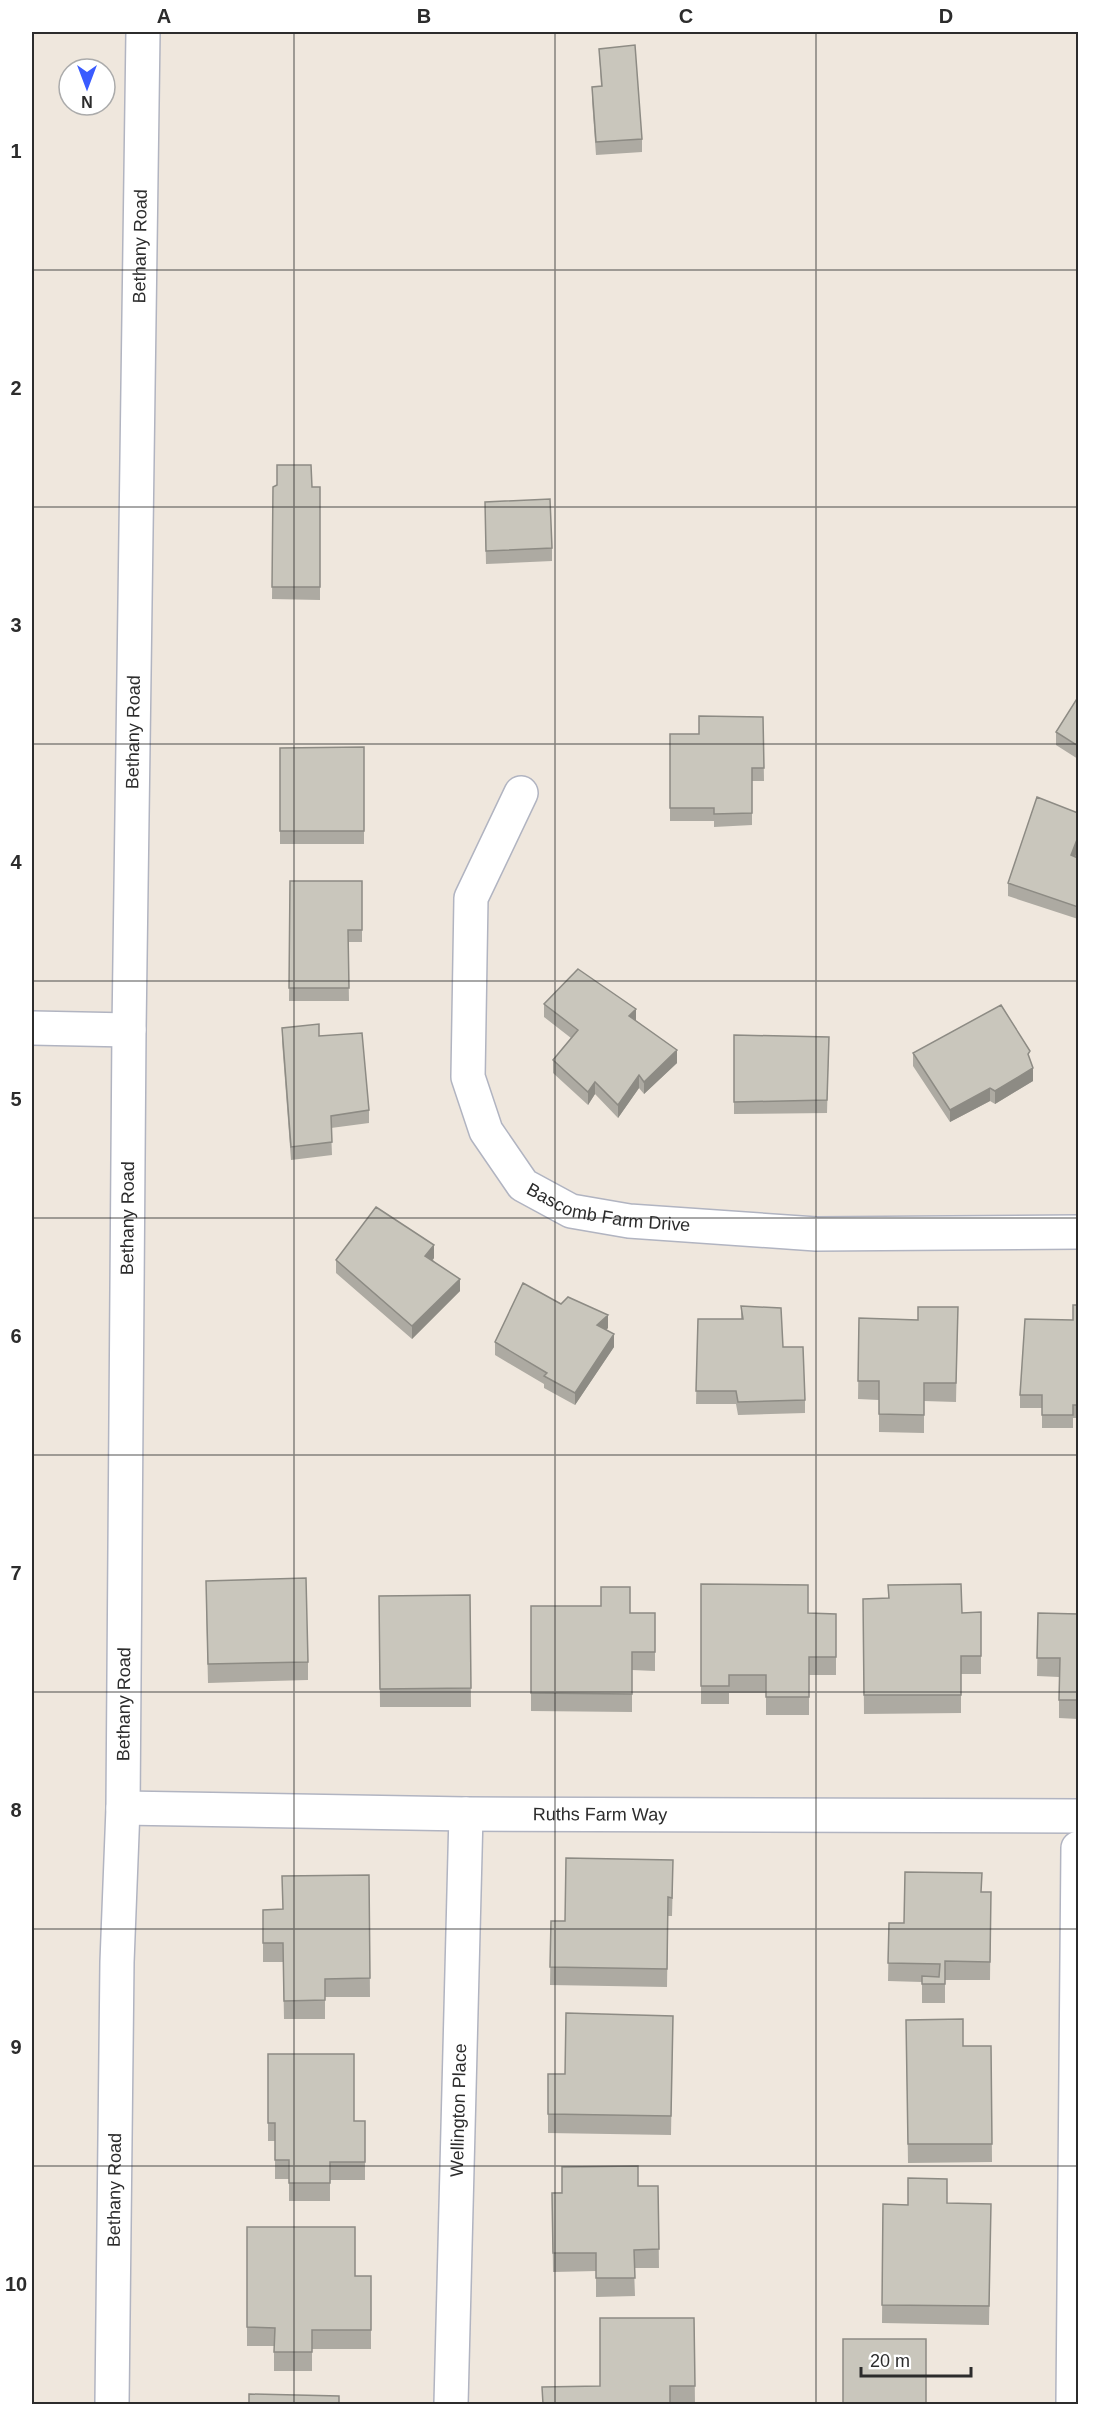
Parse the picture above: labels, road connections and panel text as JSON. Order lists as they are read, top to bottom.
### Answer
{
  "streets": {
    "street": [
      "Bethany Road",
      "Bascomb Farm Drive",
      "Ruths Farm Way",
      "Wellington Place"
    ]
  },
  "crossings": [
    ["Bethany Road", "Ruths Farm Way"],
    ["Ruths Farm Way", "Wellington Place"]
  ],
  "scale_bar": "20 m",
  "north": "bottom",
  "grid": {
    "columns": [
      "A",
      "B",
      "C",
      "D"
    ],
    "rows": [
      "1",
      "2",
      "3",
      "4",
      "5",
      "6",
      "7",
      "8",
      "9",
      "10"
    ]
  }
}
